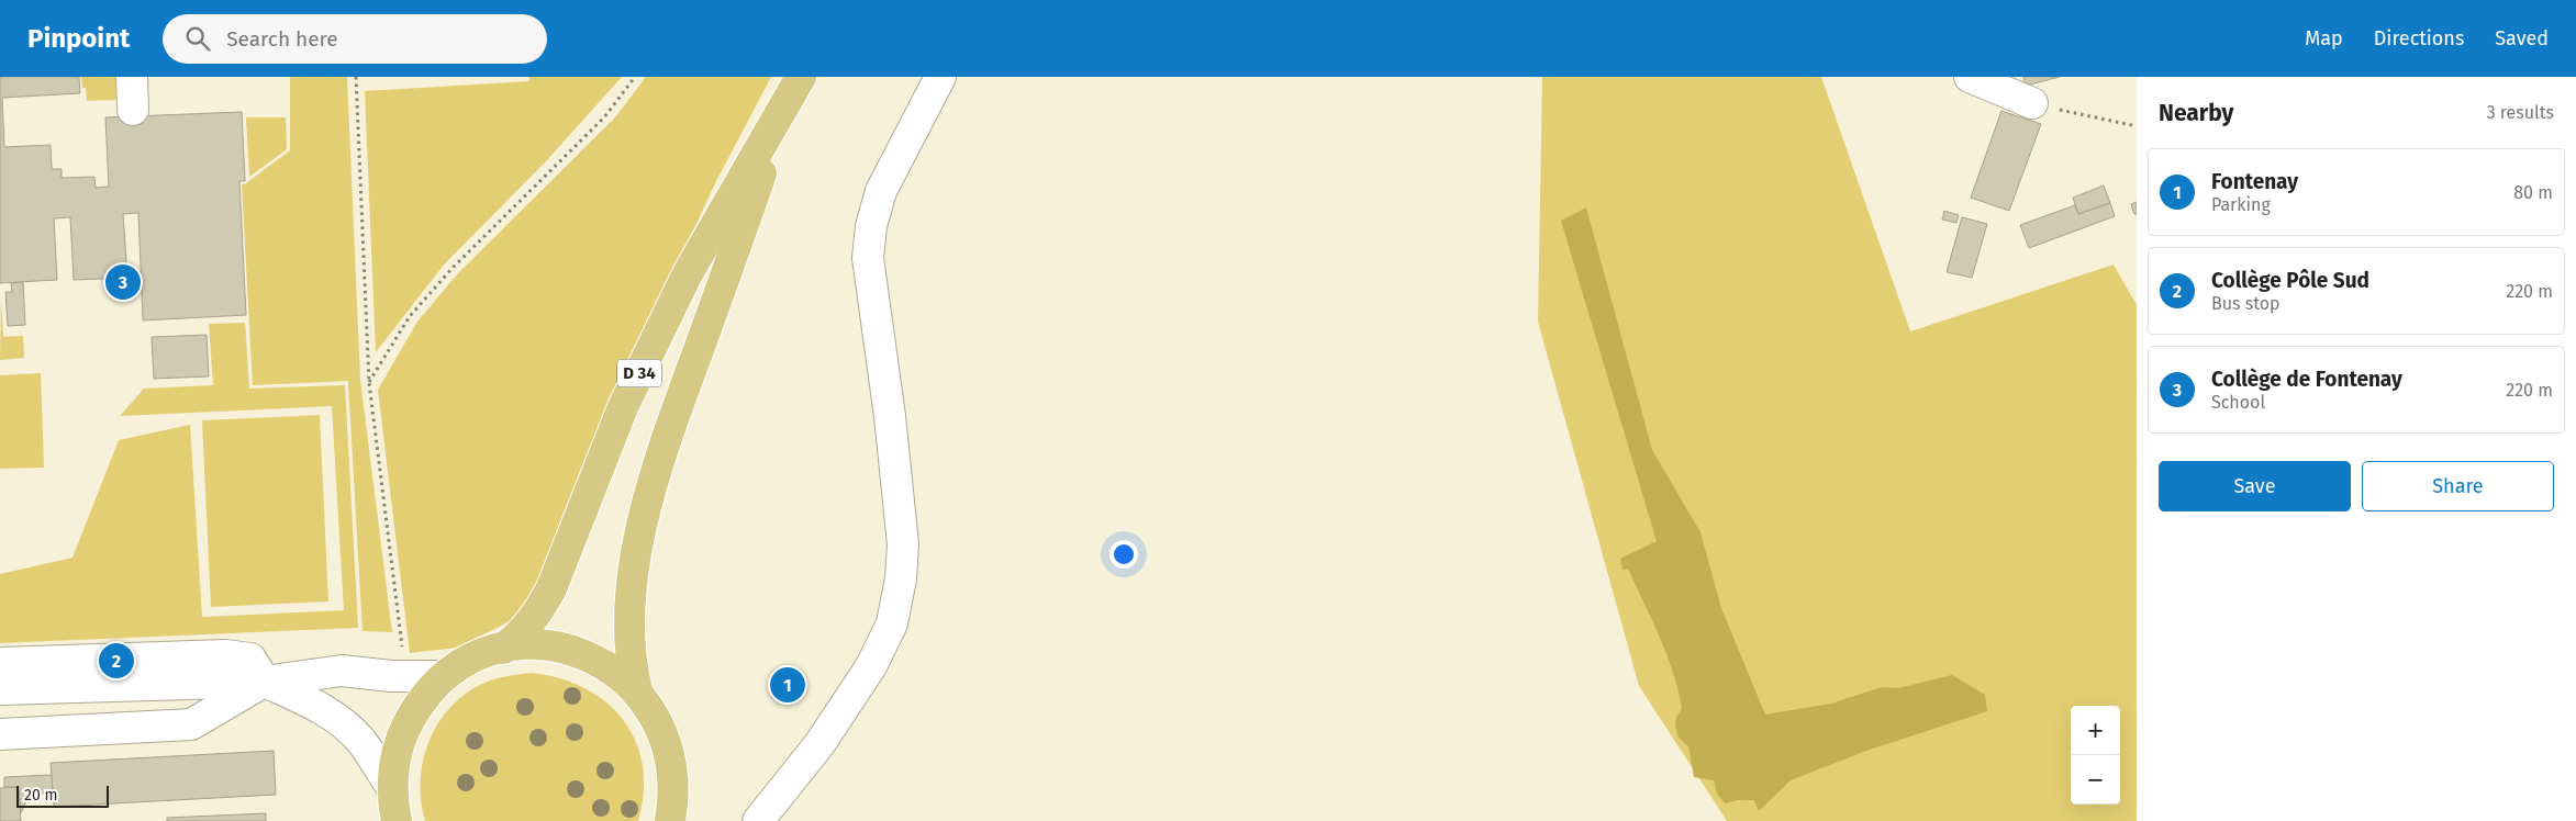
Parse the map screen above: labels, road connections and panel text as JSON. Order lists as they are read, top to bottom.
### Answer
{
  "streets": {
    "main road": ["D 34"]
  },
  "scale_bar": "20 m",
  "page": {
    "header": "Pinpoint",
    "search": "Search here",
    "nav": ["Map", "Directions", "Saved"],
    "heading": ["Nearby", "3 results"],
    "list": [
      {
        "mark": "1",
        "name": "Fontenay",
        "note": "Parking",
        "value": "80 m"
      },
      {
        "mark": "2",
        "name": "Collège Pôle Sud",
        "note": "Bus stop",
        "value": "220 m"
      },
      {
        "mark": "3",
        "name": "Collège de Fontenay",
        "note": "School",
        "value": "220 m"
      }
    ],
    "pins": ["3", "2", "1"],
    "buttons": ["Save", "Share"],
    "map_buttons": ["+", "−"],
    "scale": "20 m"
  }
}
